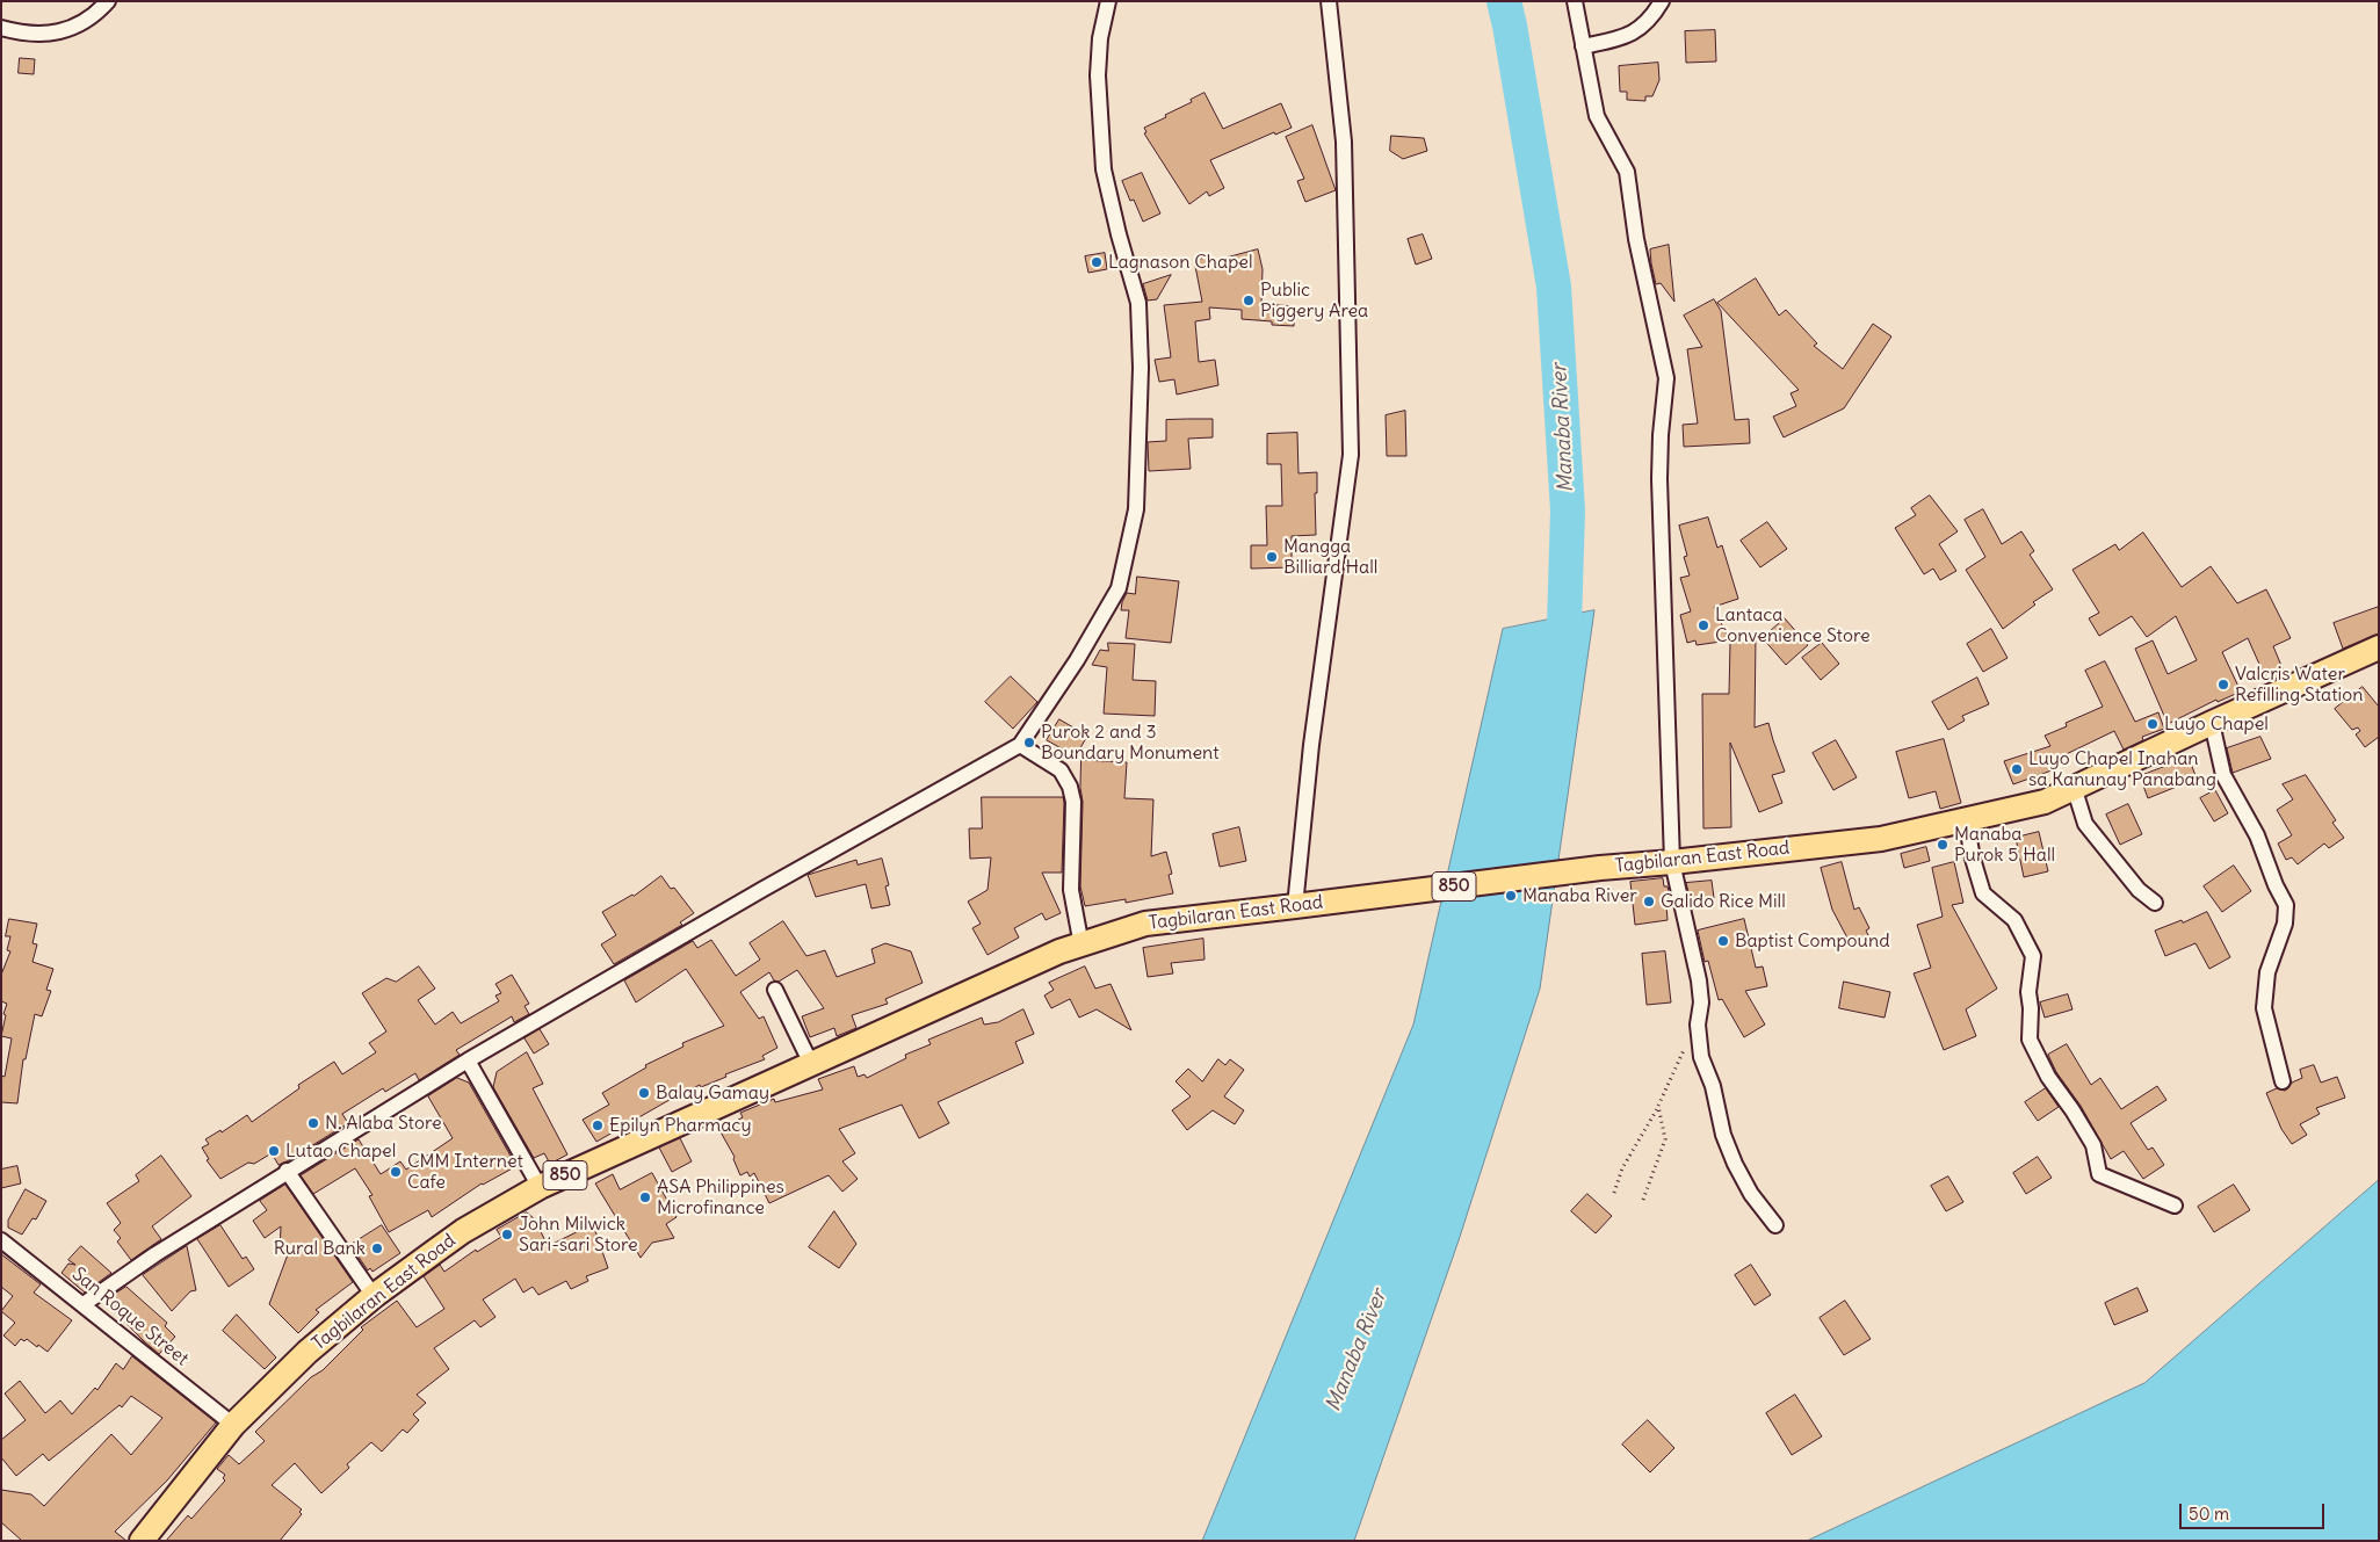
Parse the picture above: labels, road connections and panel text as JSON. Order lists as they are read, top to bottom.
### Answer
{
  "streets": {
    "main road": ["Tagbilaran East Road", "850"],
    "street": ["San Roque Street"]
  },
  "crossings": [
    ["Tagbilaran East Road", "San Roque Street"]
  ],
  "water": ["Manaba River"],
  "places": [
    "Lagnason Chapel",
    "Public Piggery Area",
    "Mangga Billiard Hall",
    "Lantaca Convenience Store",
    "Valcris Water Refilling Station",
    "Luyo Chapel",
    "Purok 2 and 3 Boundary Monument",
    "Luyo Chapel Inahan sa Kanunay Panabang",
    "Manaba Purok 5 Hall",
    "Manaba River",
    "Galido Rice Mill",
    "Baptist Compound",
    "Balay Gamay",
    "N. Alaba Store",
    "Epilyn Pharmacy",
    "Lutao Chapel",
    "CMM Internet Cafe",
    "ASA Philippines Microfinance",
    "John Milwick Sari-sari Store",
    "Rural Bank"
  ],
  "scale_bar": "50 m"
}
